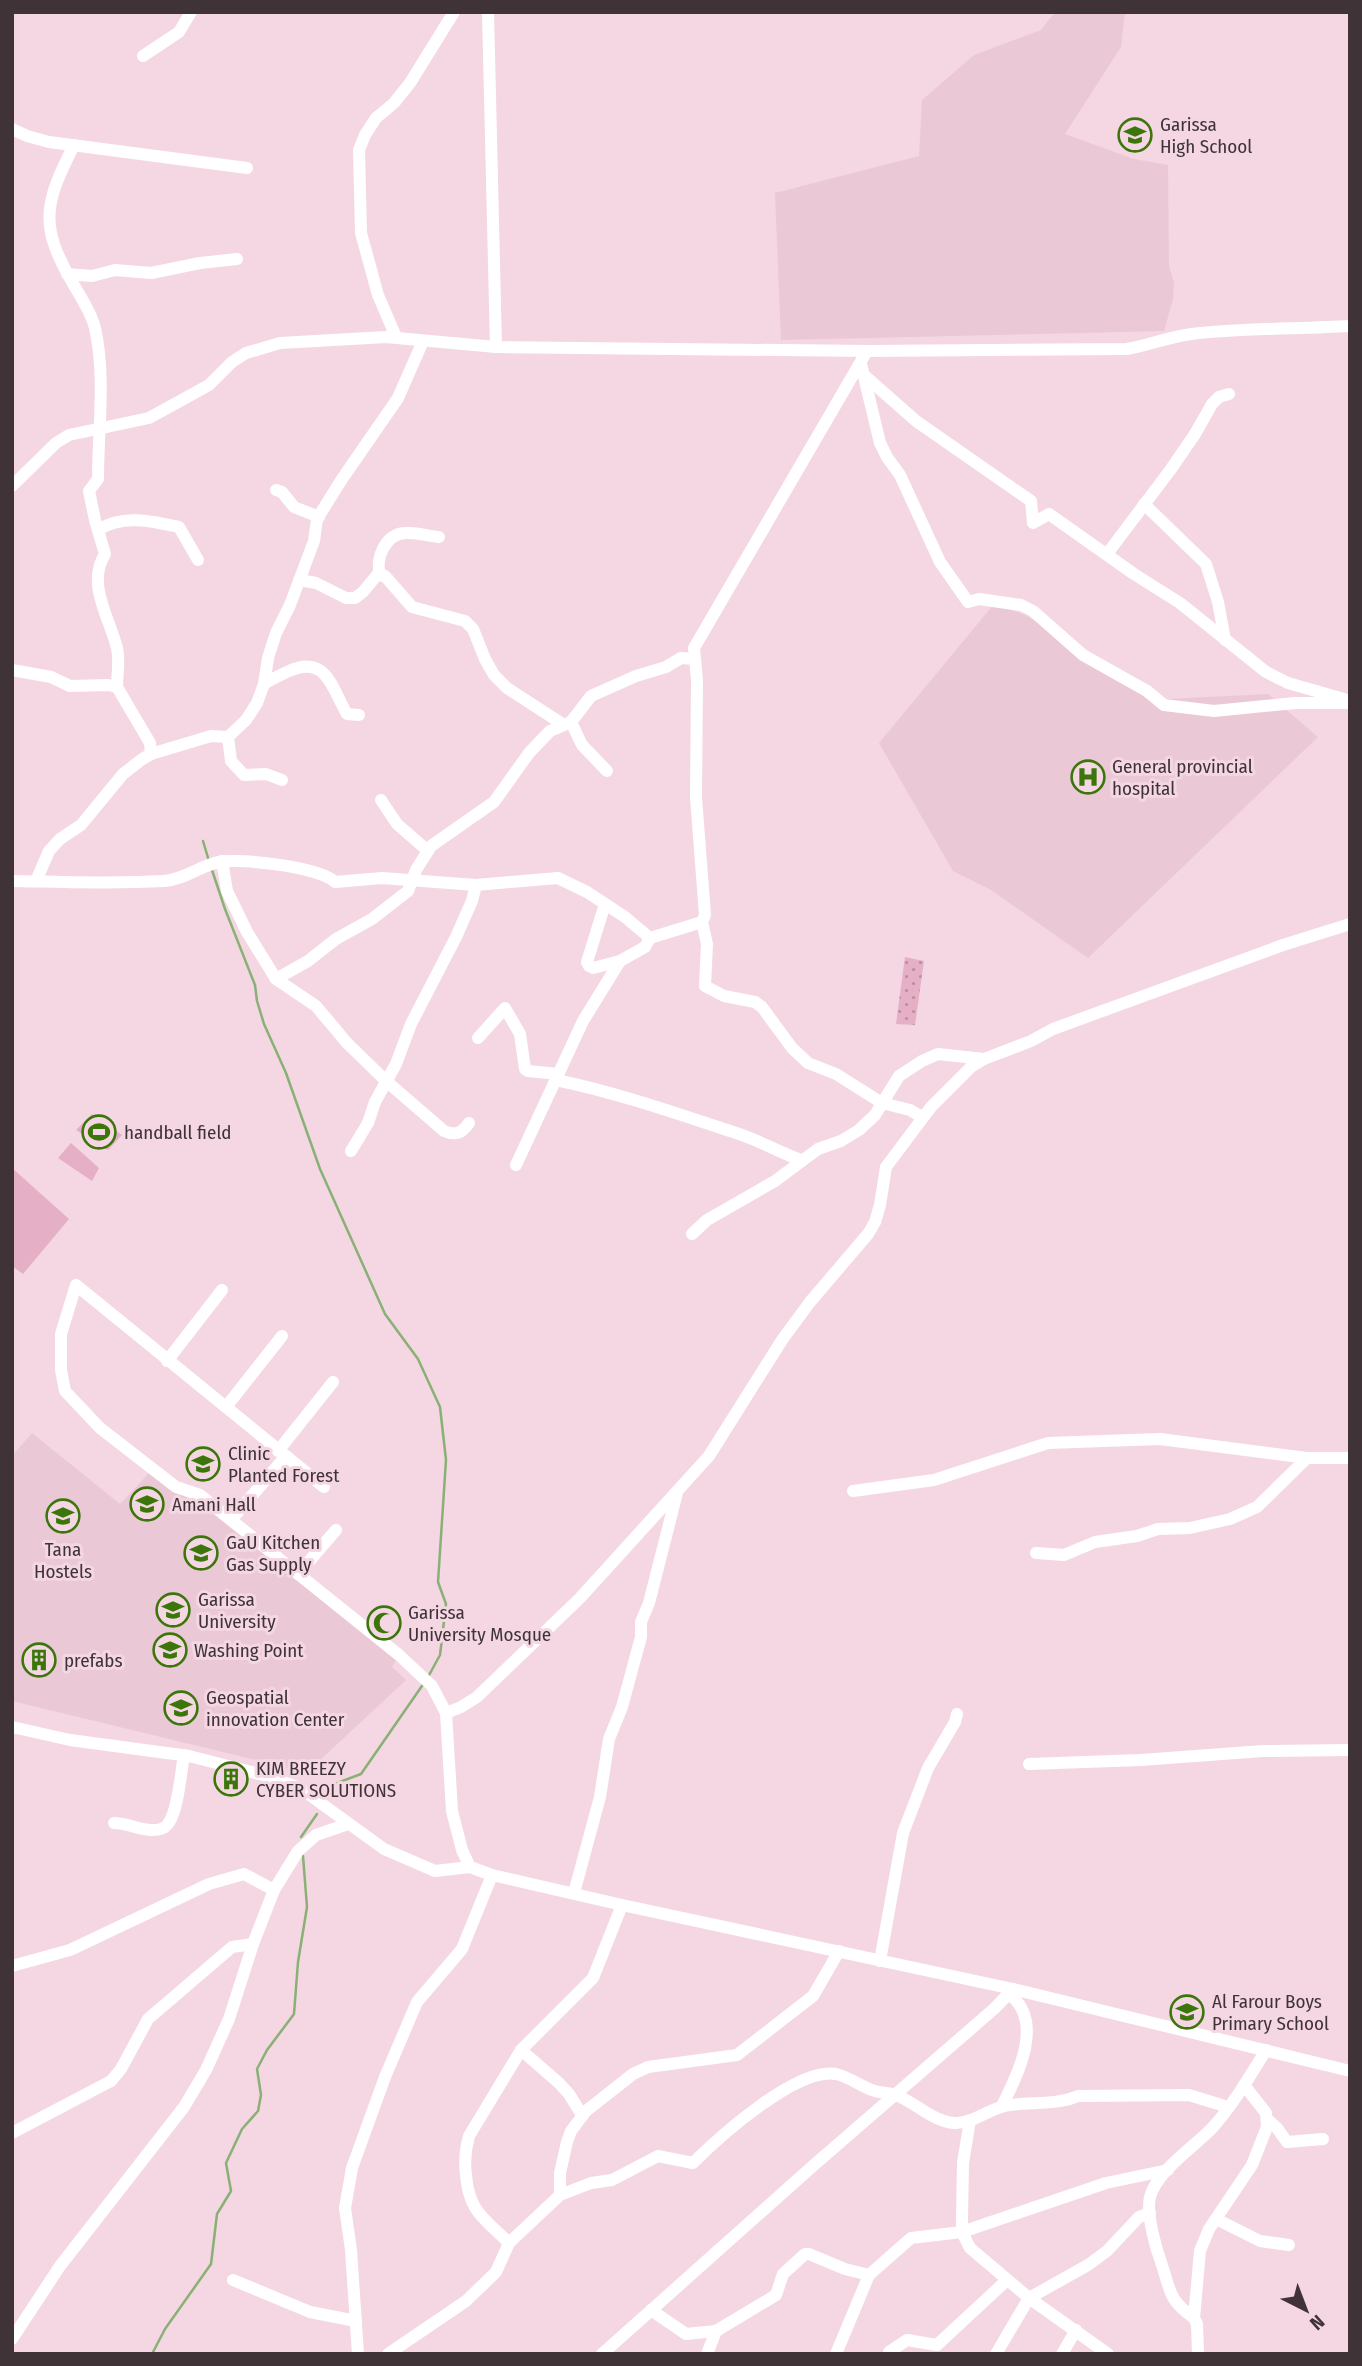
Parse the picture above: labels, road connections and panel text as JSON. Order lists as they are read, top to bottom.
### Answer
{
  "places": {
    "school or university": [
      "Garissa High School",
      "Clinic Planted Forest",
      "Amani Hall",
      "Tana Hostels",
      "GaU Kitchen Gas Supply",
      "Garissa University",
      "Washing Point",
      "Geospatial innovation Center",
      "Al Farour Boys Primary School"
    ],
    "hospital": ["General provincial hospital"],
    "sports": ["handball field"],
    "mosque": ["Garissa University Mosque"],
    "building": ["prefabs", "KIM BREEZY CYBER SOLUTIONS"]
  },
  "north": "bottom right"
}
